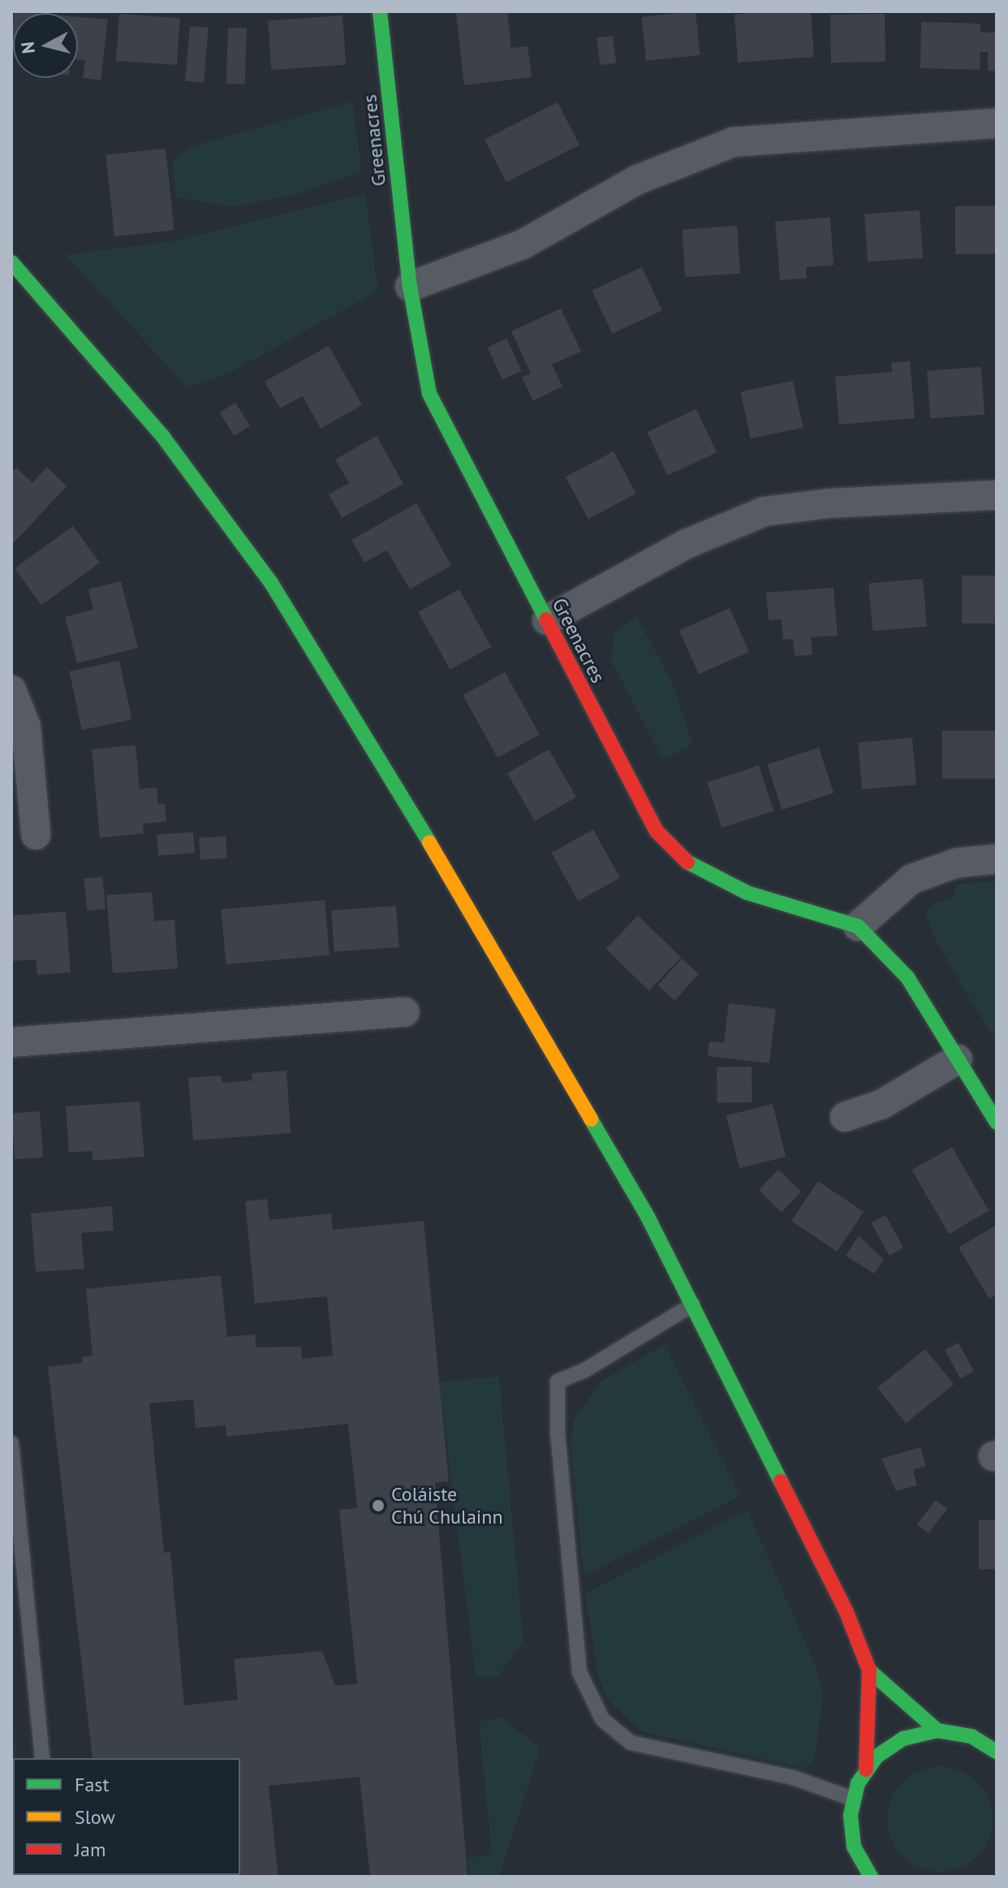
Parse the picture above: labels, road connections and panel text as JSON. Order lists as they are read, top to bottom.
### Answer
{
  "streets": {
    "street": ["Greenacres"]
  },
  "places": ["Coláiste Chú Chulainn"],
  "legend": ["Fast", "Slow", "Jam"],
  "north": "left"
}
